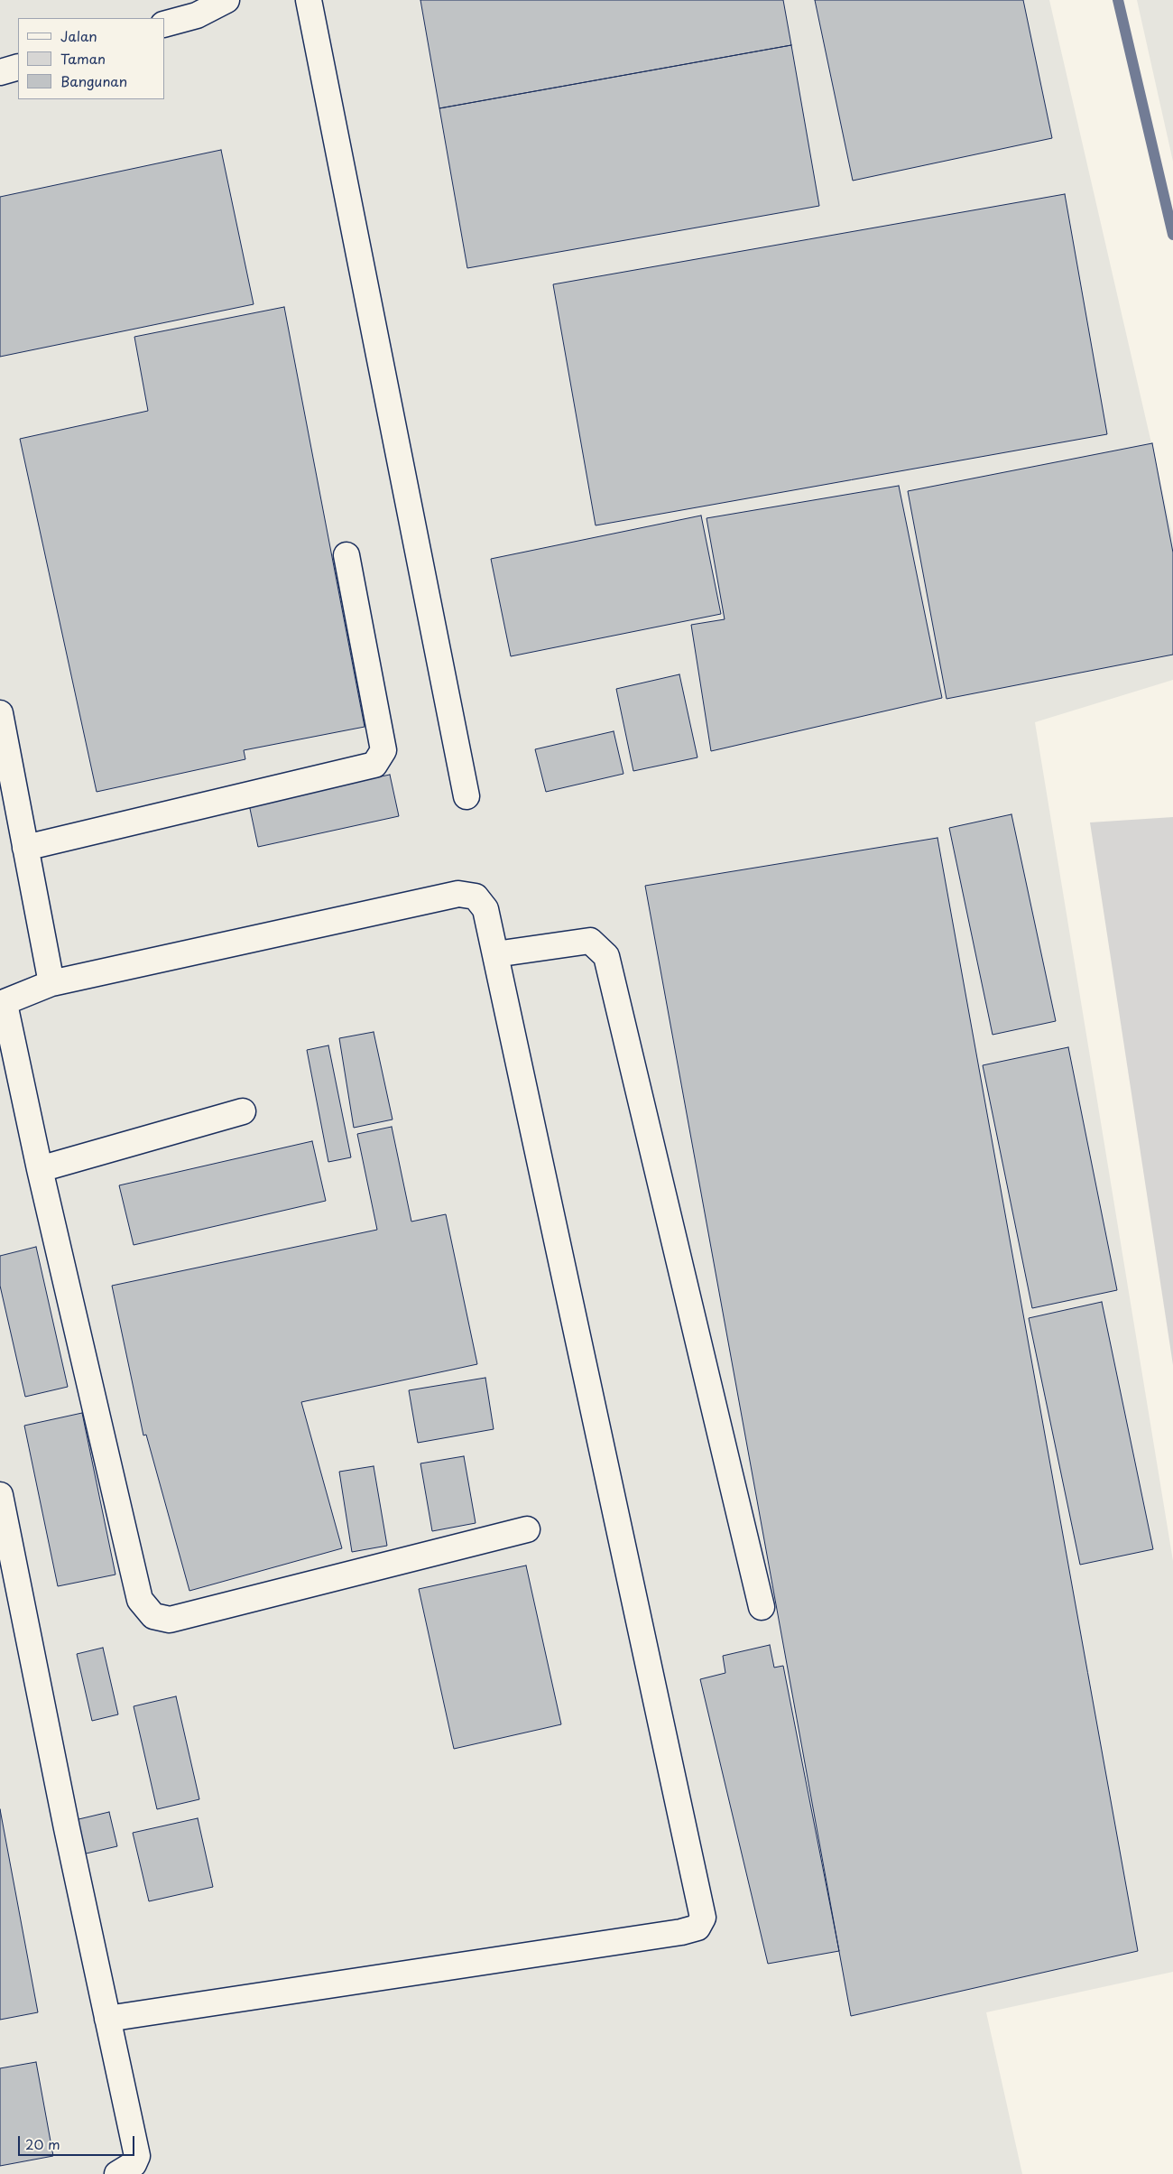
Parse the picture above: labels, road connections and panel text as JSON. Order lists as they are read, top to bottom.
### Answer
{
  "legend": ["Jalan", "Taman", "Bangunan"],
  "scale_bar": "20 m"
}
